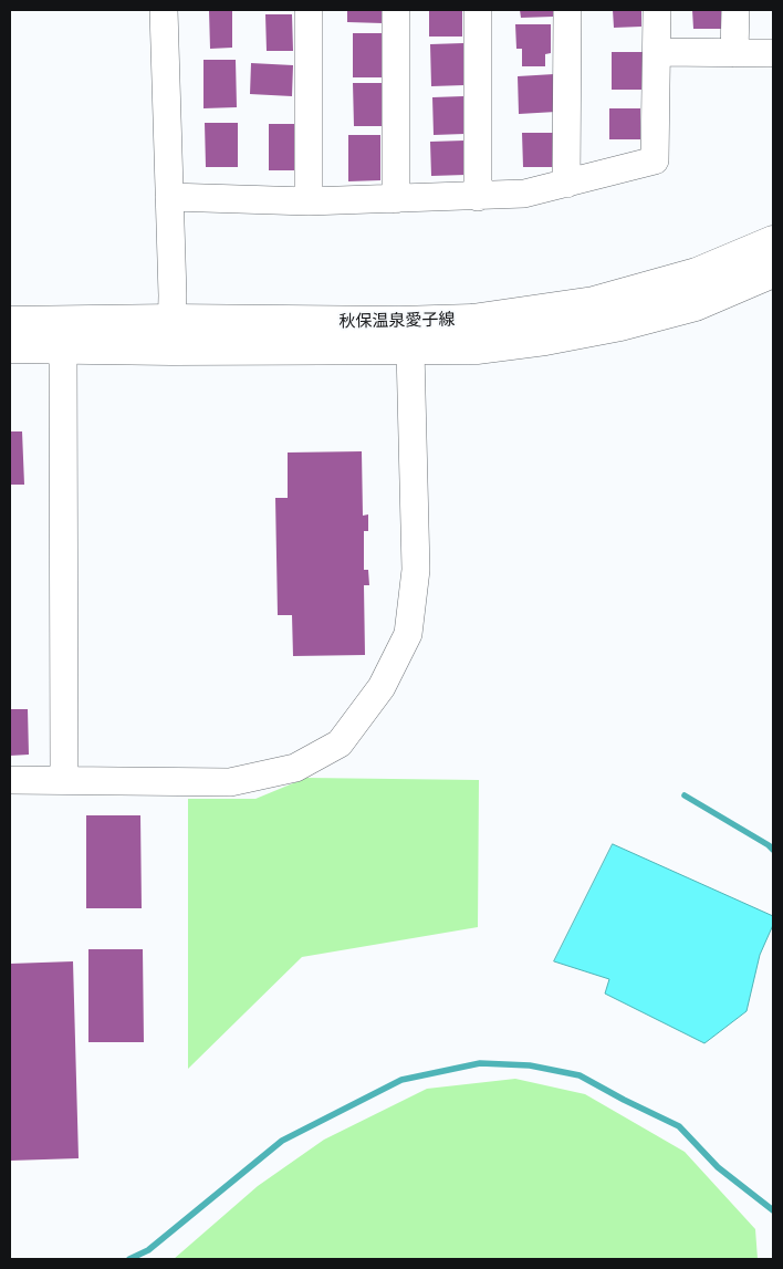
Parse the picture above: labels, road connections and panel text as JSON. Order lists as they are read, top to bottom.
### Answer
{
  "streets": {
    "main road": ["秋保温泉愛子線"]
  }
}
